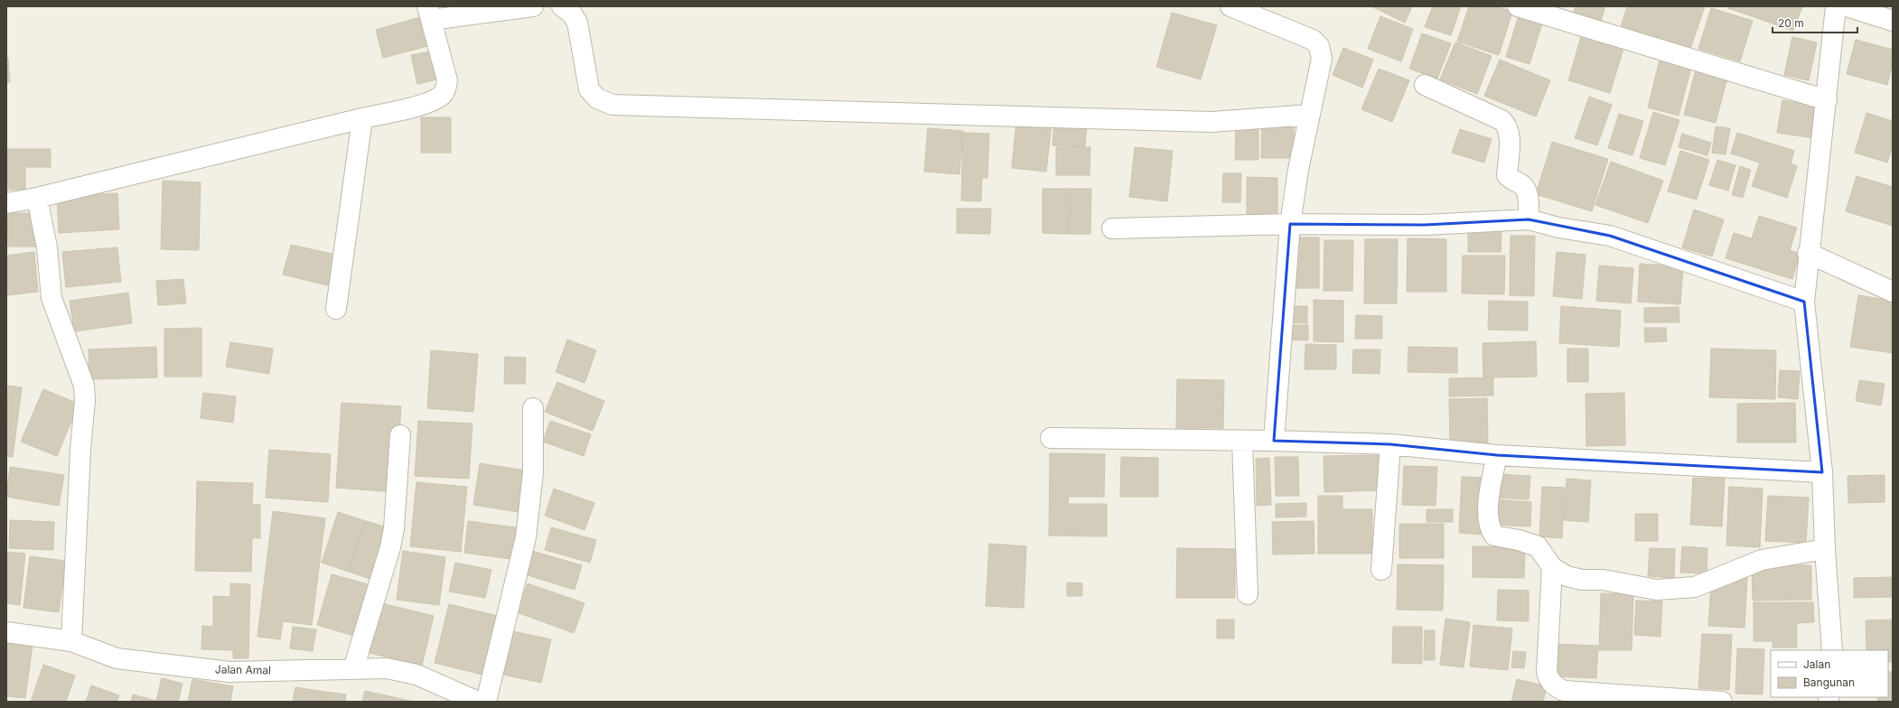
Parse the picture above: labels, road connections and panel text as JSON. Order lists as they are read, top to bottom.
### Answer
{
  "streets": {
    "street": ["Jalan Amal"]
  },
  "legend": ["Jalan", "Bangunan"],
  "scale_bar": "20 m"
}
